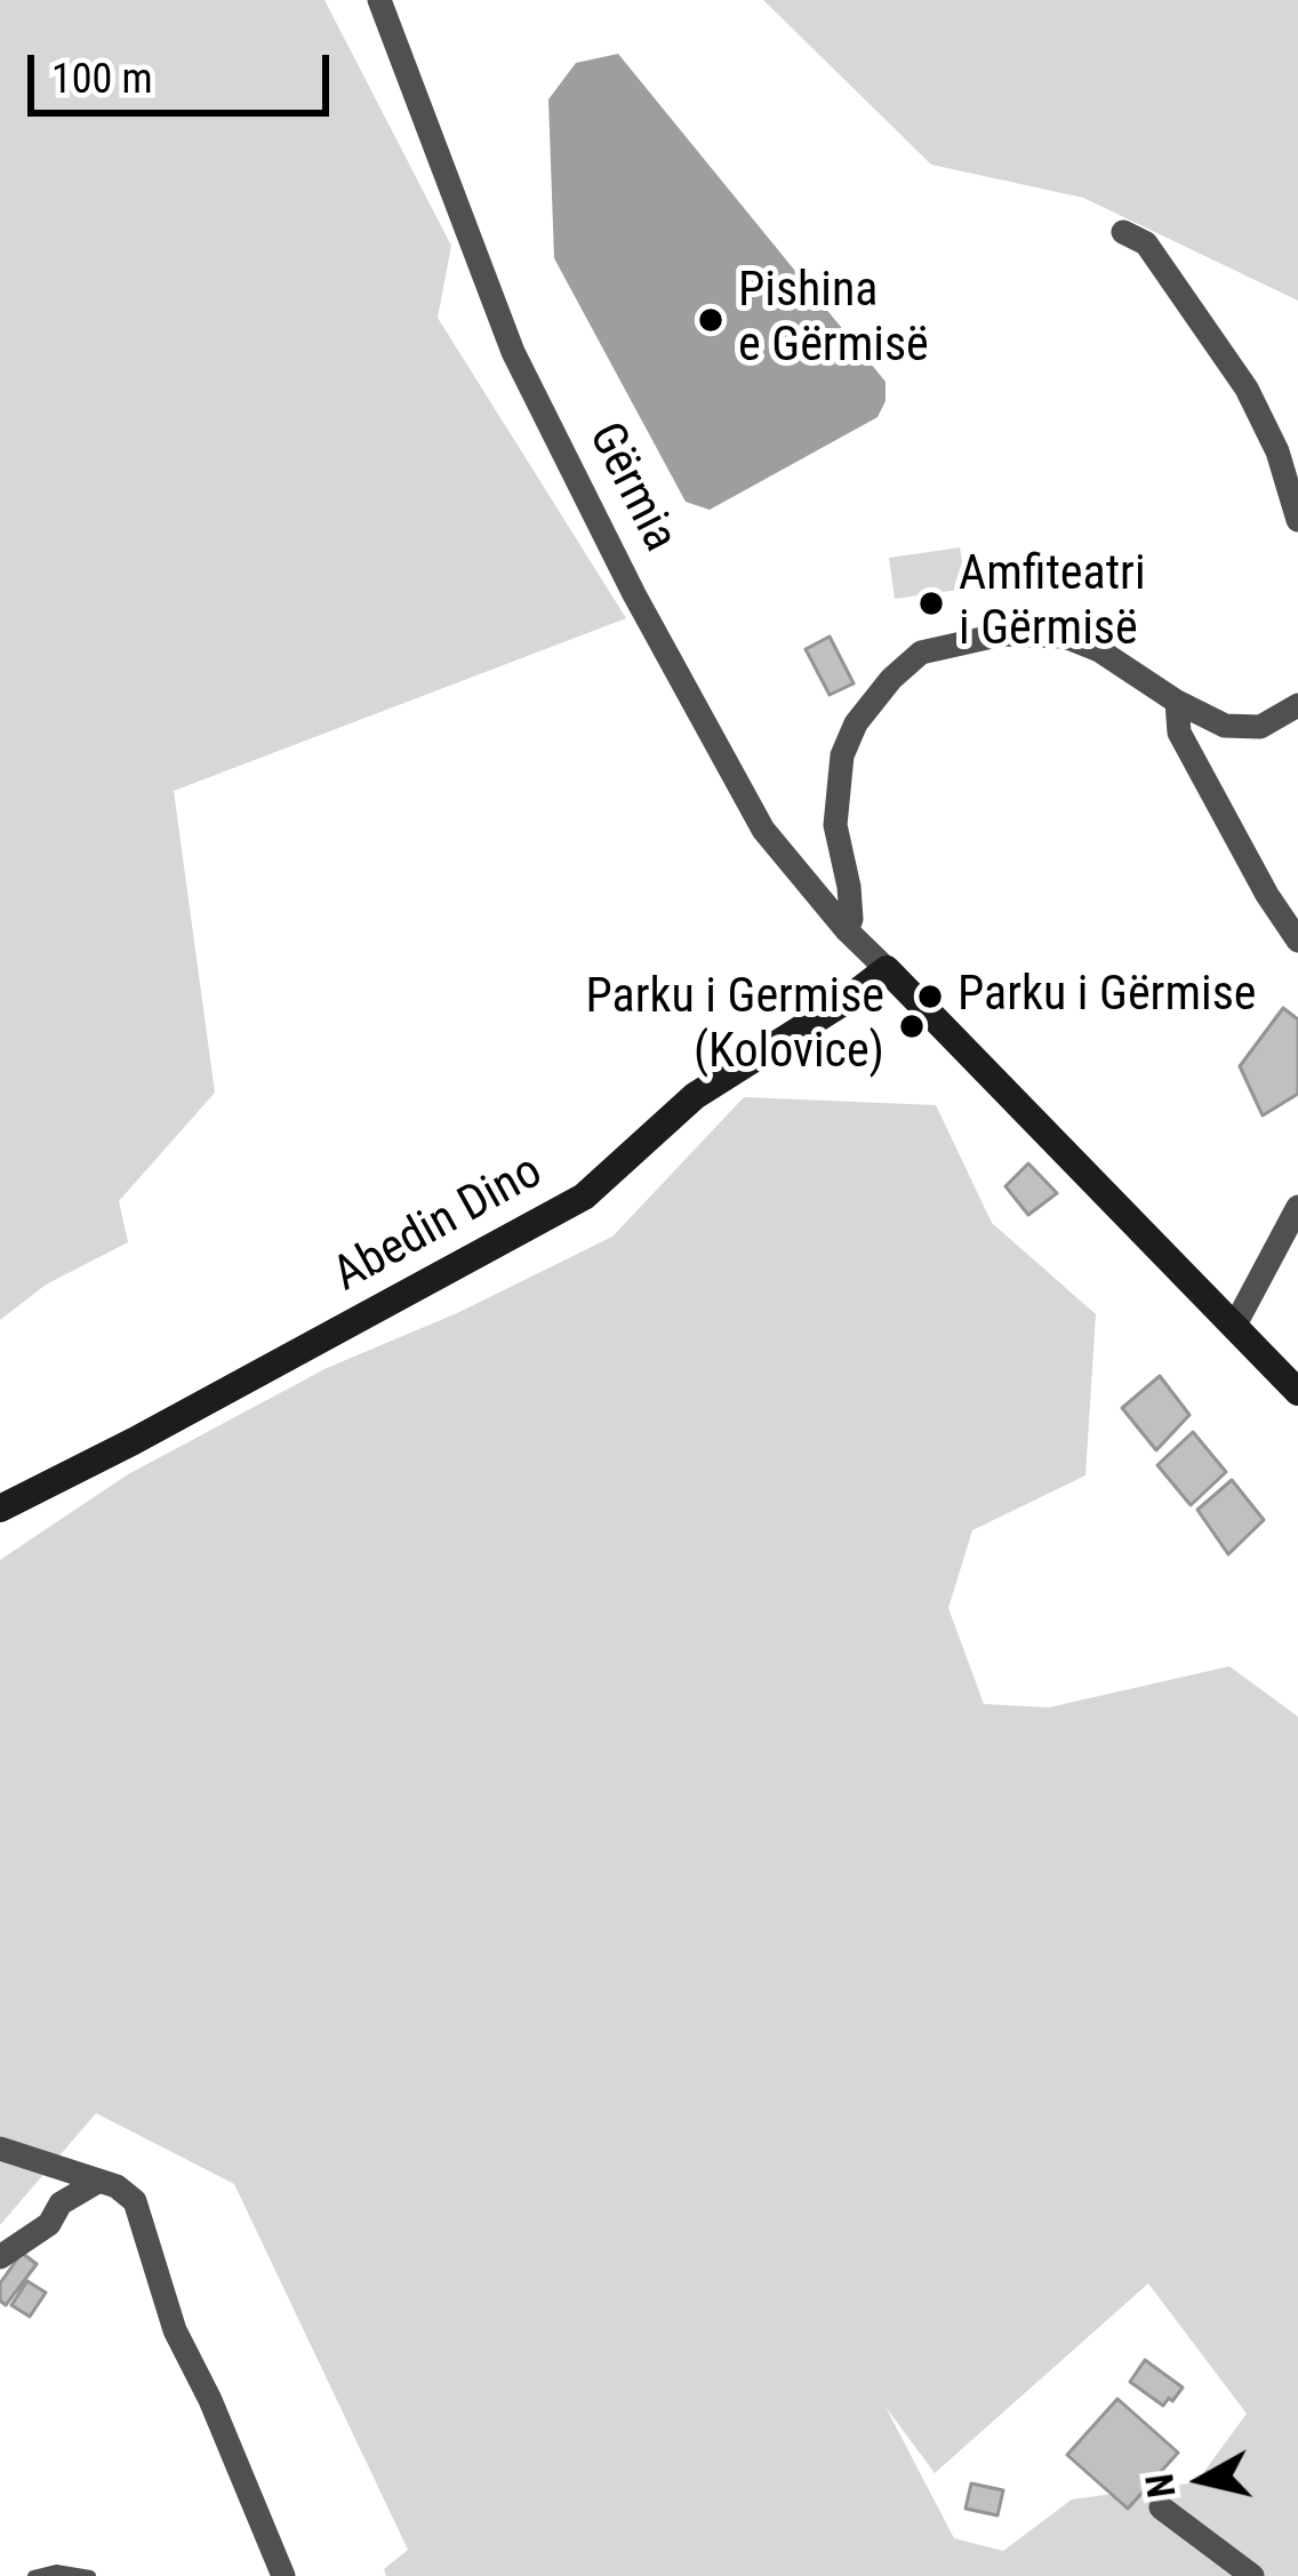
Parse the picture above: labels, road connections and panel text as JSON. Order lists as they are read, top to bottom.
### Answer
{
  "streets": {
    "street": ["Gërmia", "Abedin Dino"]
  },
  "crossings": [
    ["Gërmia", "Abedin Dino"]
  ],
  "places": [
    "Pishina e Gërmisë",
    "Amfiteatri i Gërmisë",
    "Parku i Gërmise",
    "Parku i Germise (Kolovice)"
  ],
  "scale_bar": "100 m",
  "north": "left"
}
